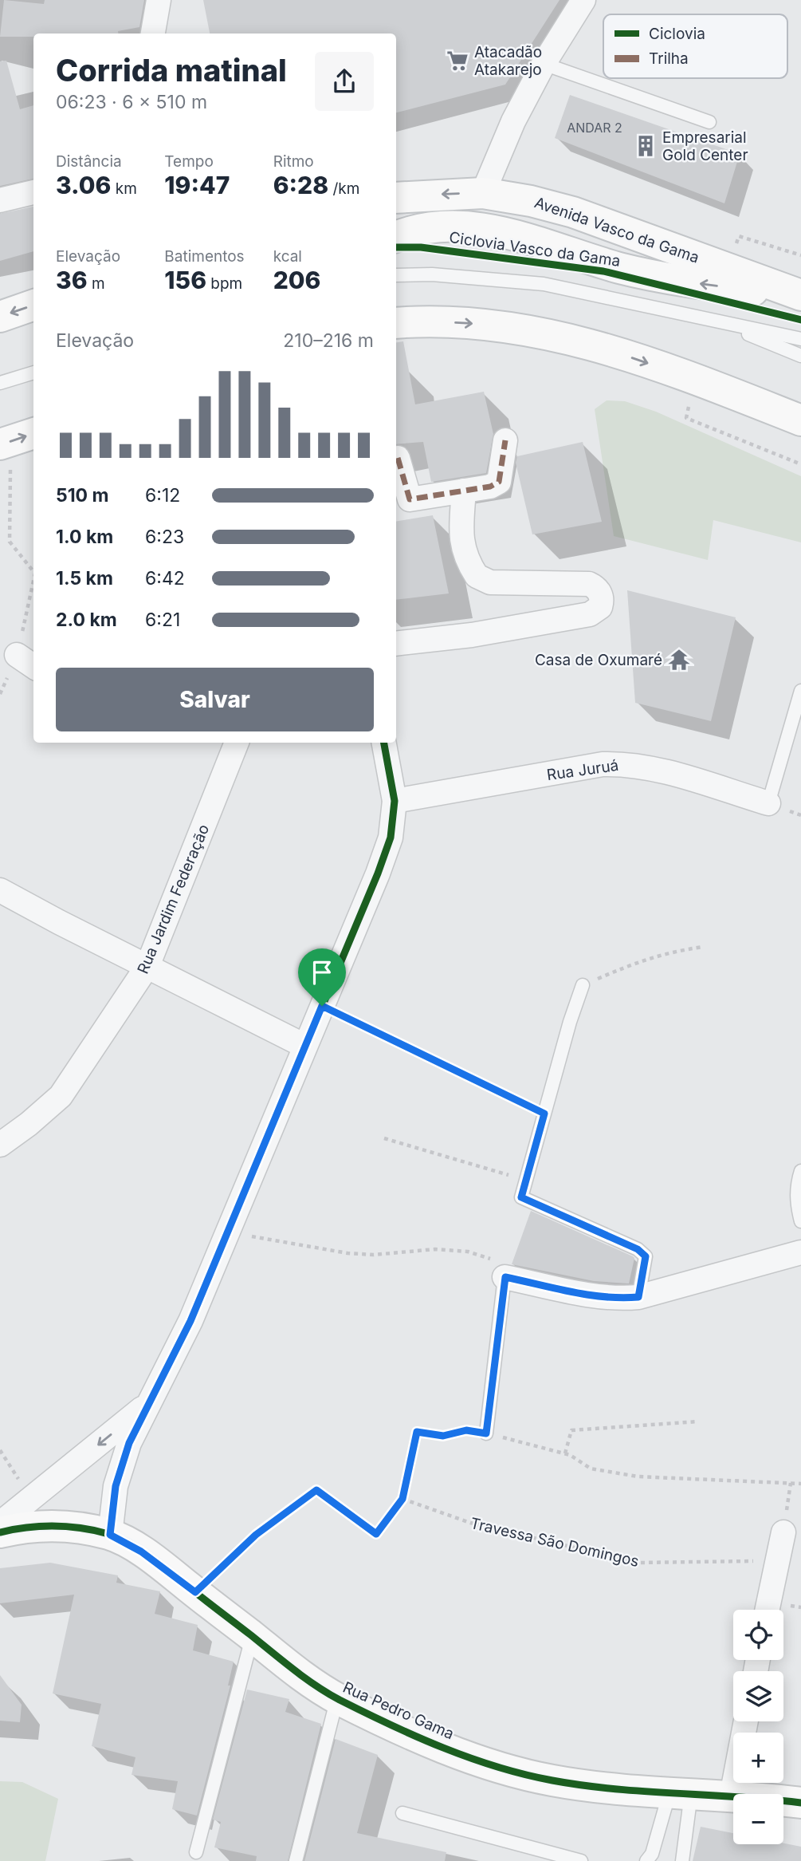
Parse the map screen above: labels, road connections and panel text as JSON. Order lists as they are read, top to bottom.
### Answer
{
  "streets": {
    "main road": ["Avenida Vasco da Gama", "Rua Pedro Gama"],
    "street": ["Rua Juruá", "Rua Jardim Federação"],
    "path": ["Travessa São Domingos"],
    "cycle path": ["Ciclovia Vasco da Gama"]
  },
  "places": {
    "supermarket": ["Atacadão Atakarejo"],
    "building": ["Empresarial Gold Center"],
    "temple": ["Casa de Oxumaré"]
  },
  "house_numbers": ["ANDAR 2"],
  "legend": ["Ciclovia", "Trilha"],
  "page": {
    "heading": ["Corrida matinal", "06:23 · 6 × 510 m"],
    "stats": [
      ["Distância", "3.06 km"],
      ["Tempo", "19:47"],
      ["Ritmo", "6:28 /km"],
      ["Elevação", "36 m"],
      ["Batimentos", "156 bpm"],
      ["kcal", "206"]
    ],
    "chart": ["Elevação", "210–216 m"],
    "list": [
      {
        "name": "510 m",
        "note": "6:12"
      },
      {
        "name": "1.0 km",
        "note": "6:23"
      },
      {
        "name": "1.5 km",
        "note": "6:42"
      },
      {
        "name": "2.0 km",
        "note": "6:21"
      }
    ],
    "buttons": "Salvar",
    "map_buttons": ["+", "−"]
  }
}
